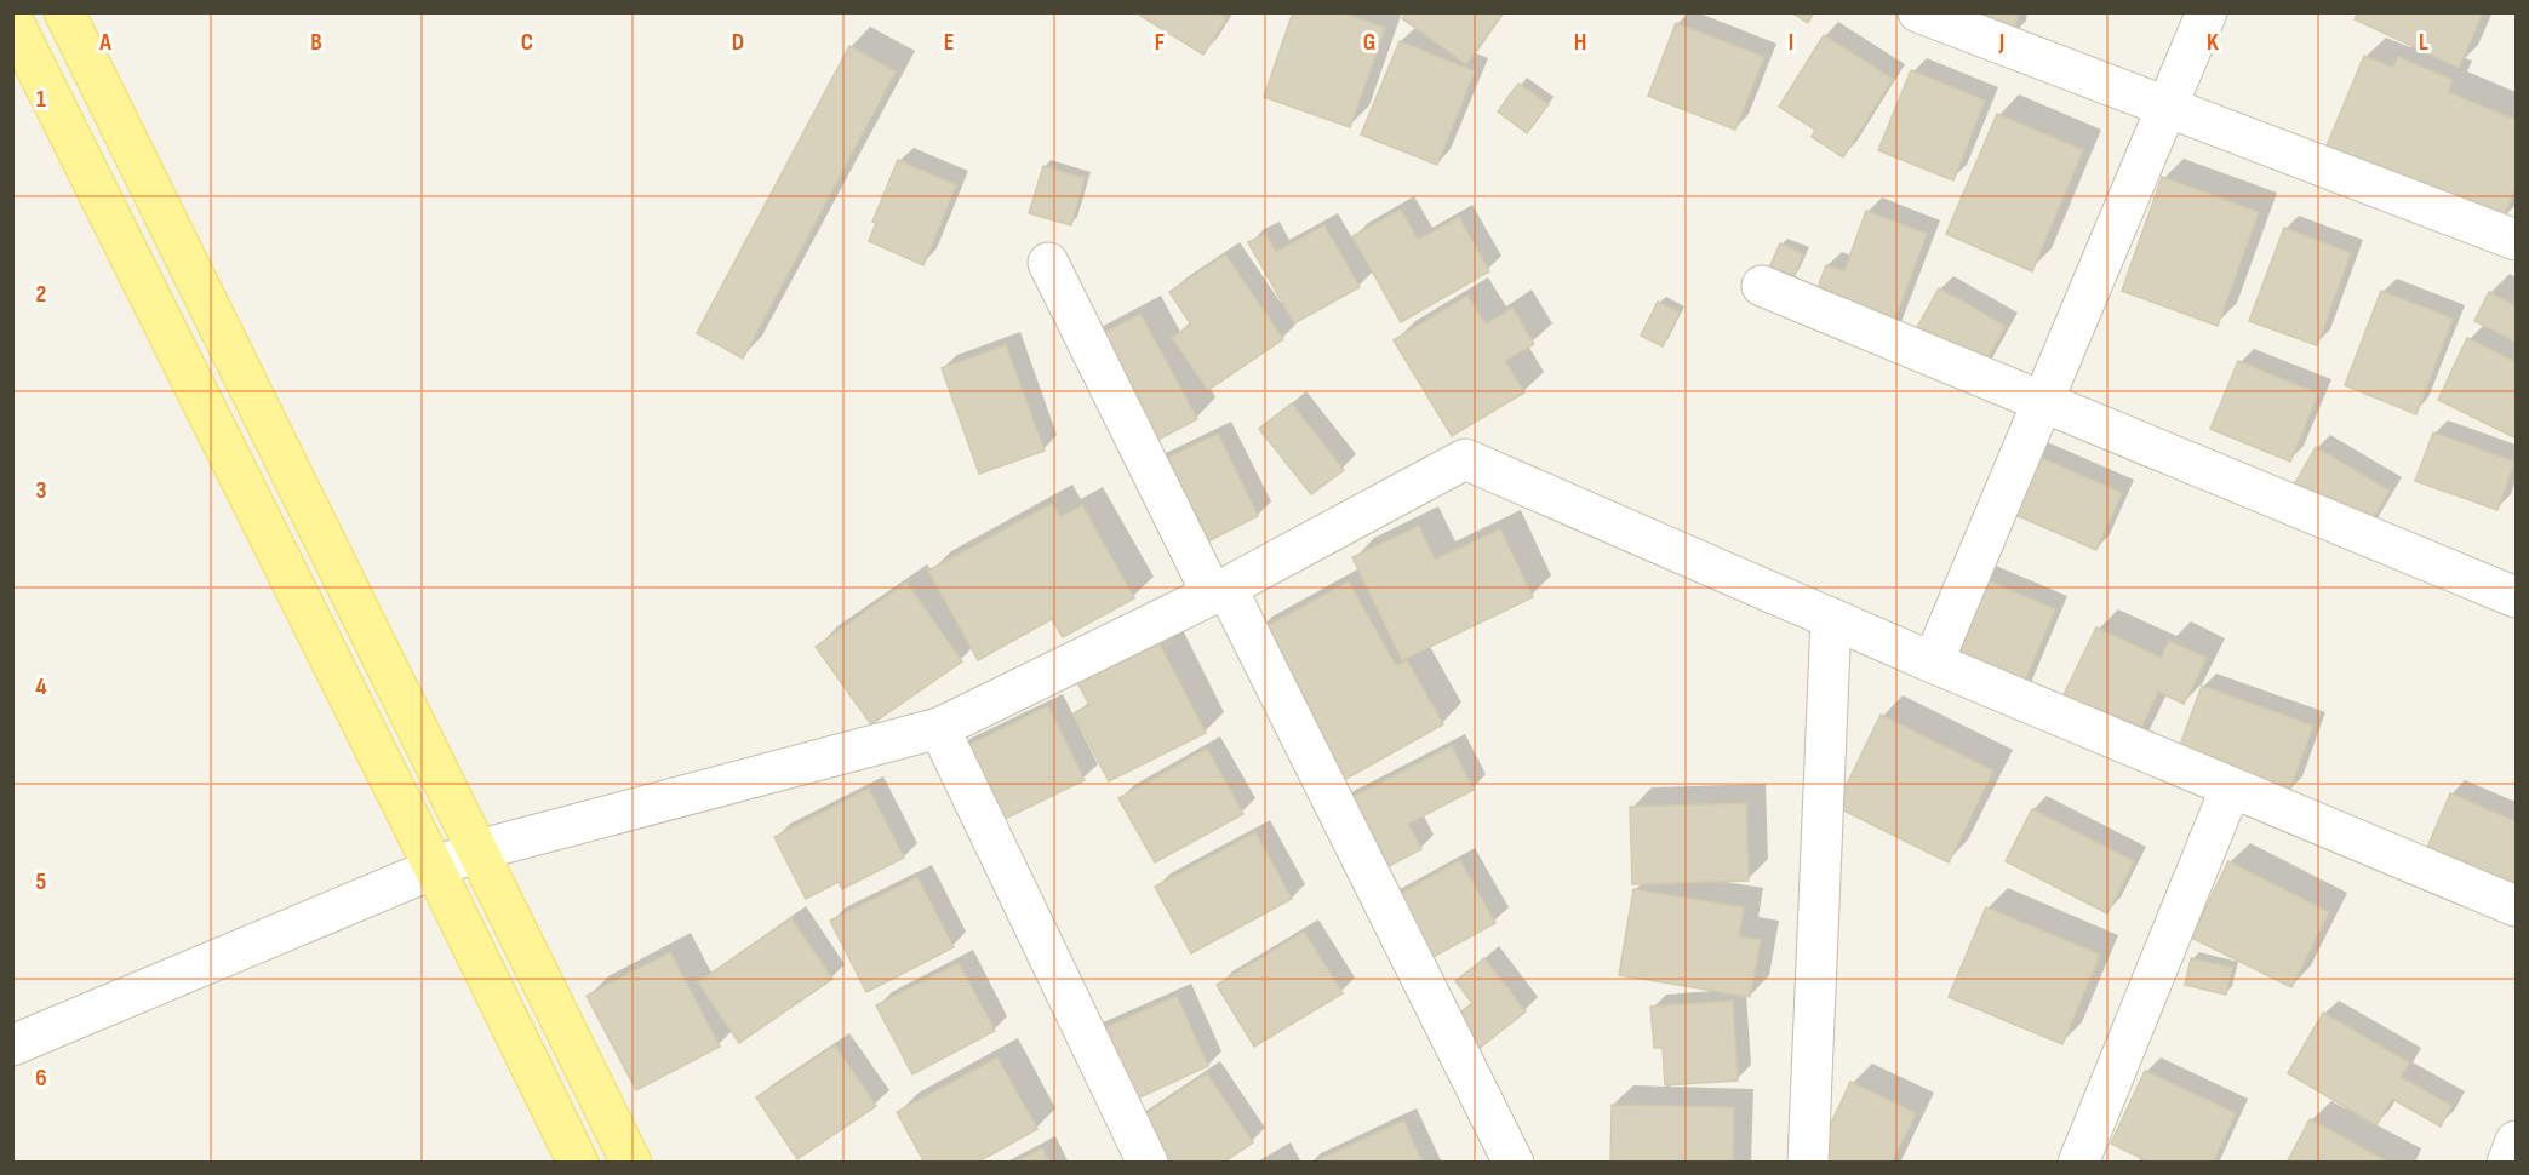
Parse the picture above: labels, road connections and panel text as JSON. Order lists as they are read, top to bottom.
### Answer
{
  "grid": {
    "columns": [
      "A",
      "B",
      "C",
      "D",
      "E",
      "F",
      "G",
      "H",
      "I",
      "J",
      "K",
      "L"
    ],
    "rows": [
      "1",
      "2",
      "3",
      "4",
      "5",
      "6"
    ]
  }
}
